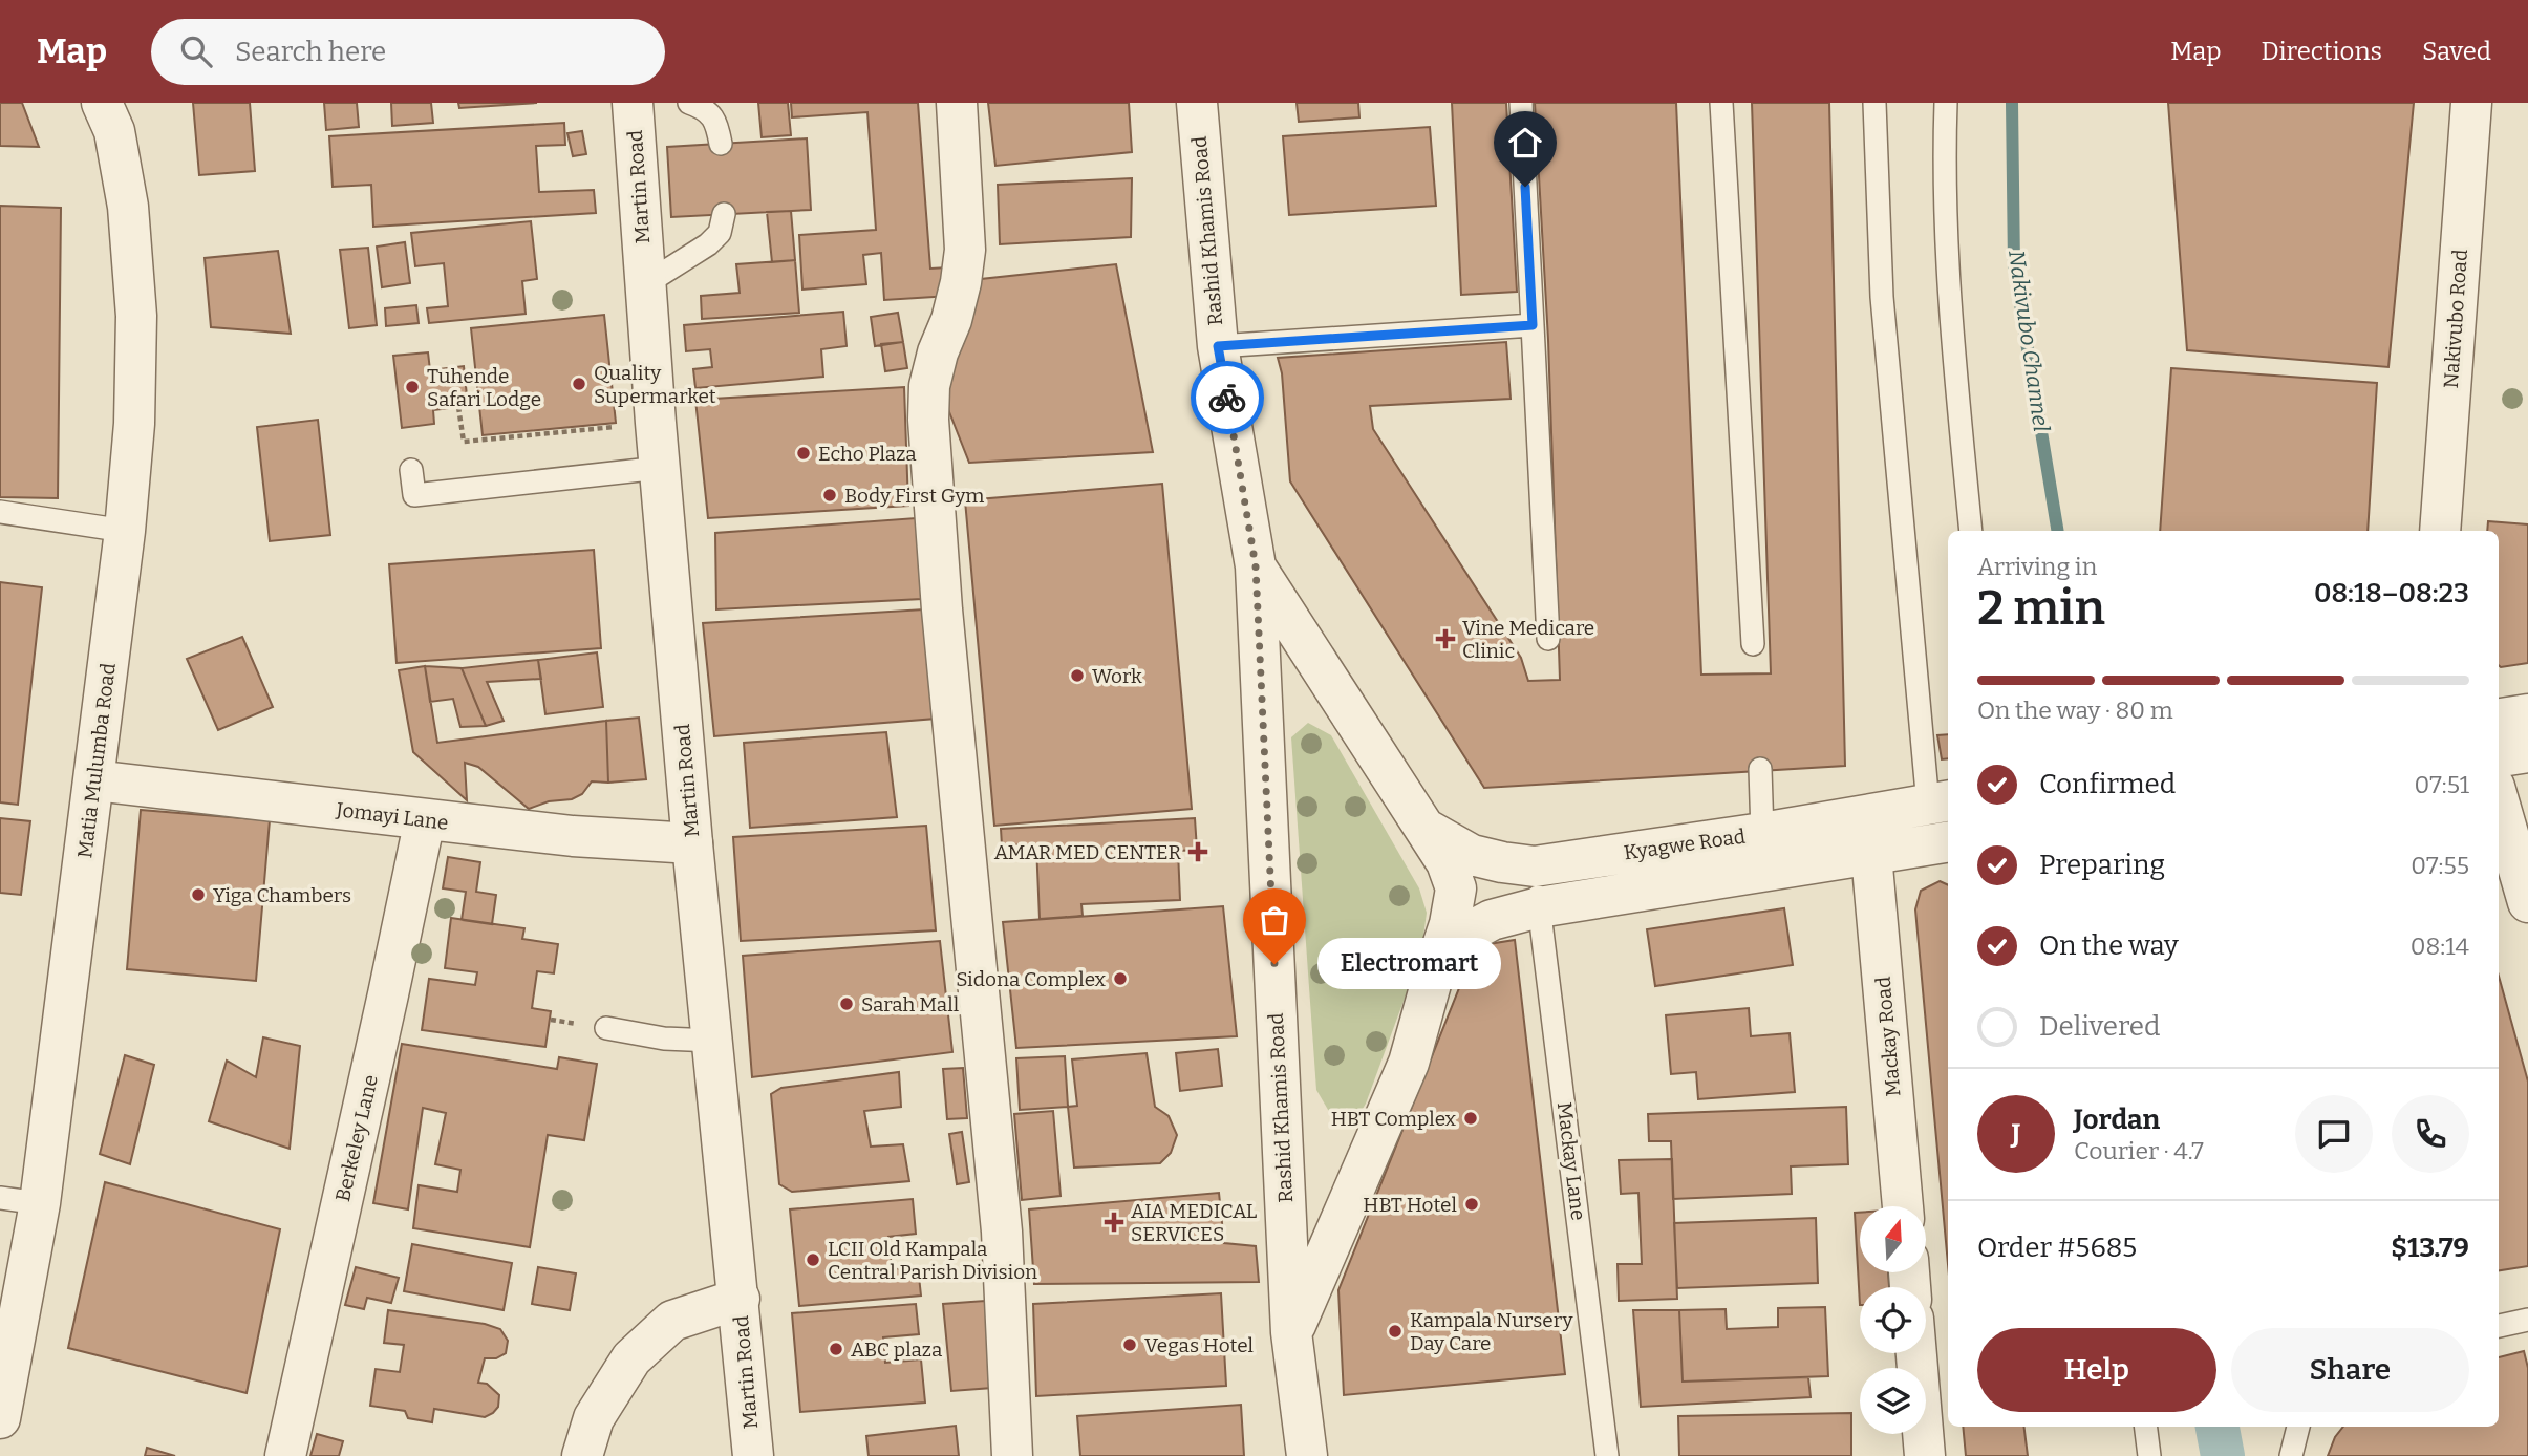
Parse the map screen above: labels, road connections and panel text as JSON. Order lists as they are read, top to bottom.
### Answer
{
  "streets": {
    "street": [
      "Martin Road",
      "Rashid Khamis Road",
      "Nakivubo Road",
      "Matia Mulumba Road",
      "Jomayi Lane",
      "Kyagwe Road",
      "Mackay Road",
      "Berkeley Lane"
    ],
    "lane": ["Mackay Lane"]
  },
  "crossings": [
    ["Martin Road", "Jomayi Lane"],
    ["Matia Mulumba Road", "Jomayi Lane"],
    ["Jomayi Lane", "Berkeley Lane"],
    ["Kyagwe Road", "Mackay Road"],
    ["Kyagwe Road", "Mackay Lane"]
  ],
  "water": ["Nakivubo Channel"],
  "places": {
    "other": [
      "Quality Supermarket",
      "Tuhende Safari Lodge",
      "Echo Plaza",
      "Body First Gym",
      "Work",
      "Yiga Chambers",
      "Electromart",
      "Sidona Complex",
      "Sarah Mall",
      "HBT Complex",
      "HBT Hotel",
      "LCII Old Kampala Central Parish Division",
      "Kampala Nursery Day Care",
      "Vegas Hotel",
      "ABC plaza"
    ],
    "health": ["Vine Medicare Clinic", "AMAR MED CENTER", "AIA MEDICAL SERVICES"]
  },
  "north": "top",
  "page": {
    "header": "Map",
    "search": "Search here",
    "nav": ["Map", "Directions", "Saved"],
    "heading": ["2 min", "Arriving in", "08:18–08:23"],
    "panel": [
      "Jordan",
      "Courier · 4.7",
      "Order #5685",
      "$13.79"
    ],
    "bar": "On the way · 80 m",
    "list": [
      ["Confirmed", "07:51"],
      ["Preparing", "07:55"],
      ["On the way", "08:14"],
      "Delivered"
    ],
    "bubble": "Electromart",
    "round": "J",
    "buttons": ["Help", "Share"]
  }
}
